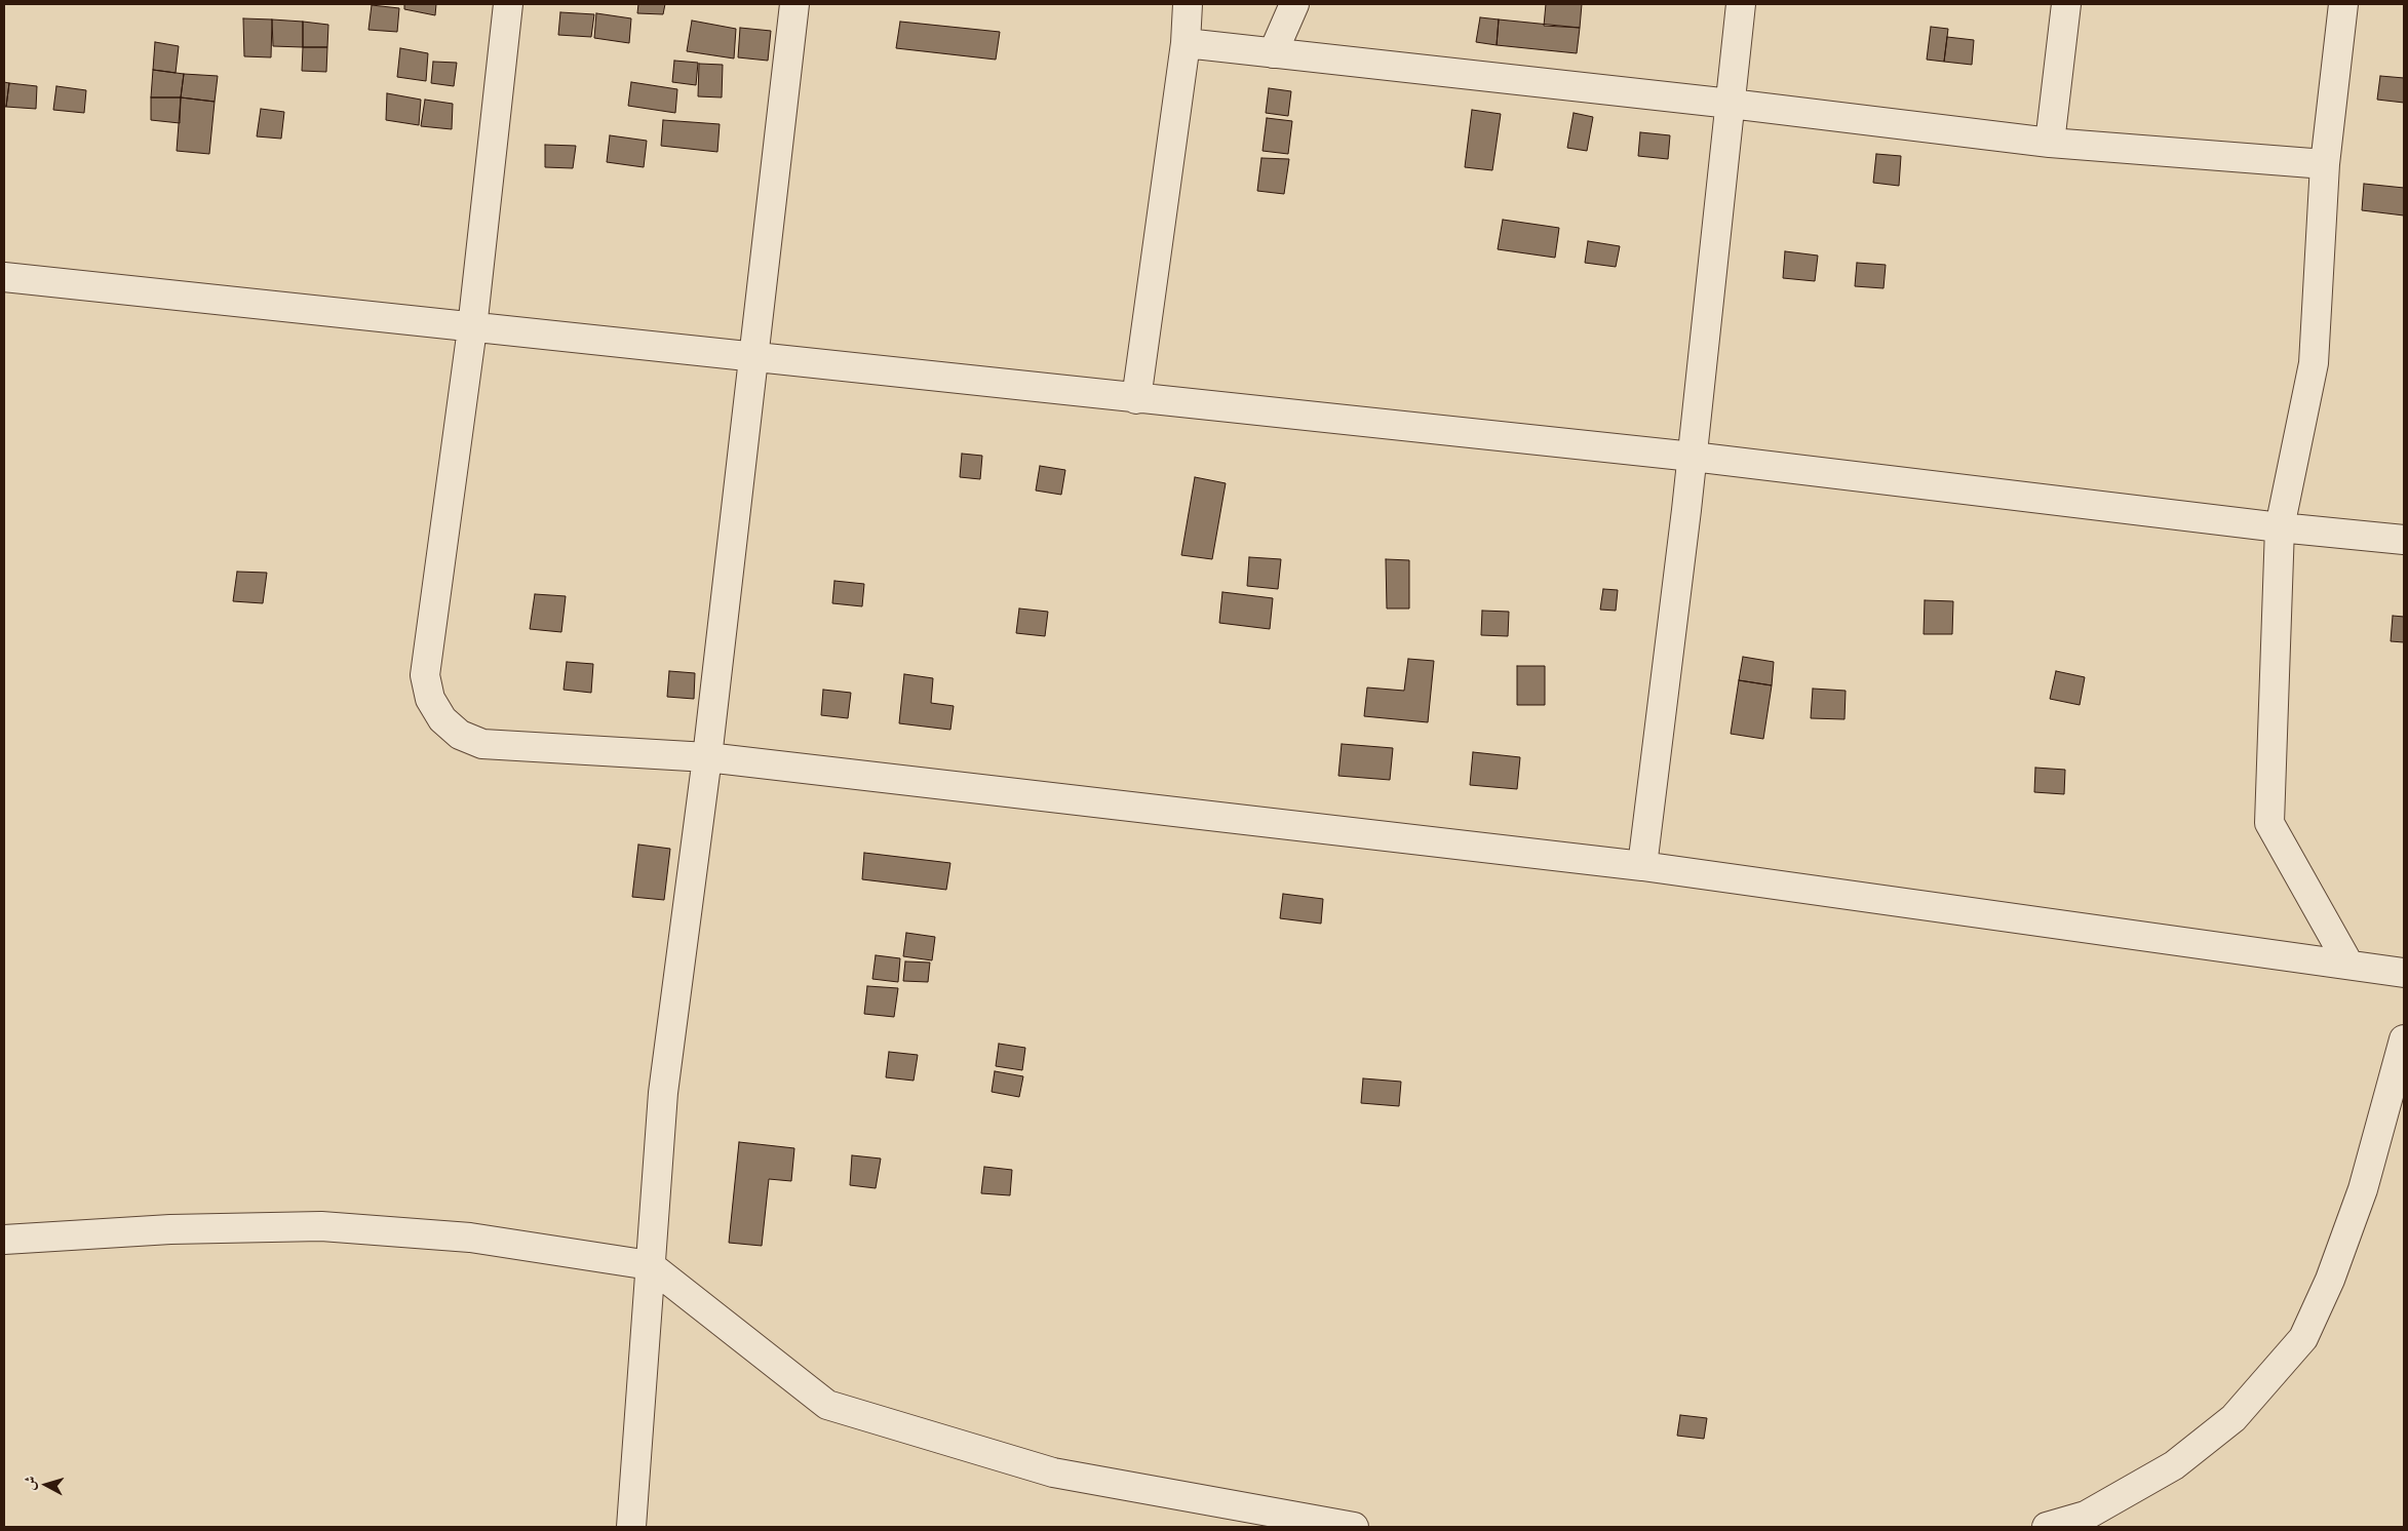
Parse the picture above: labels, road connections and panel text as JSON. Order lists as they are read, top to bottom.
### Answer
{
  "north": "left"
}
